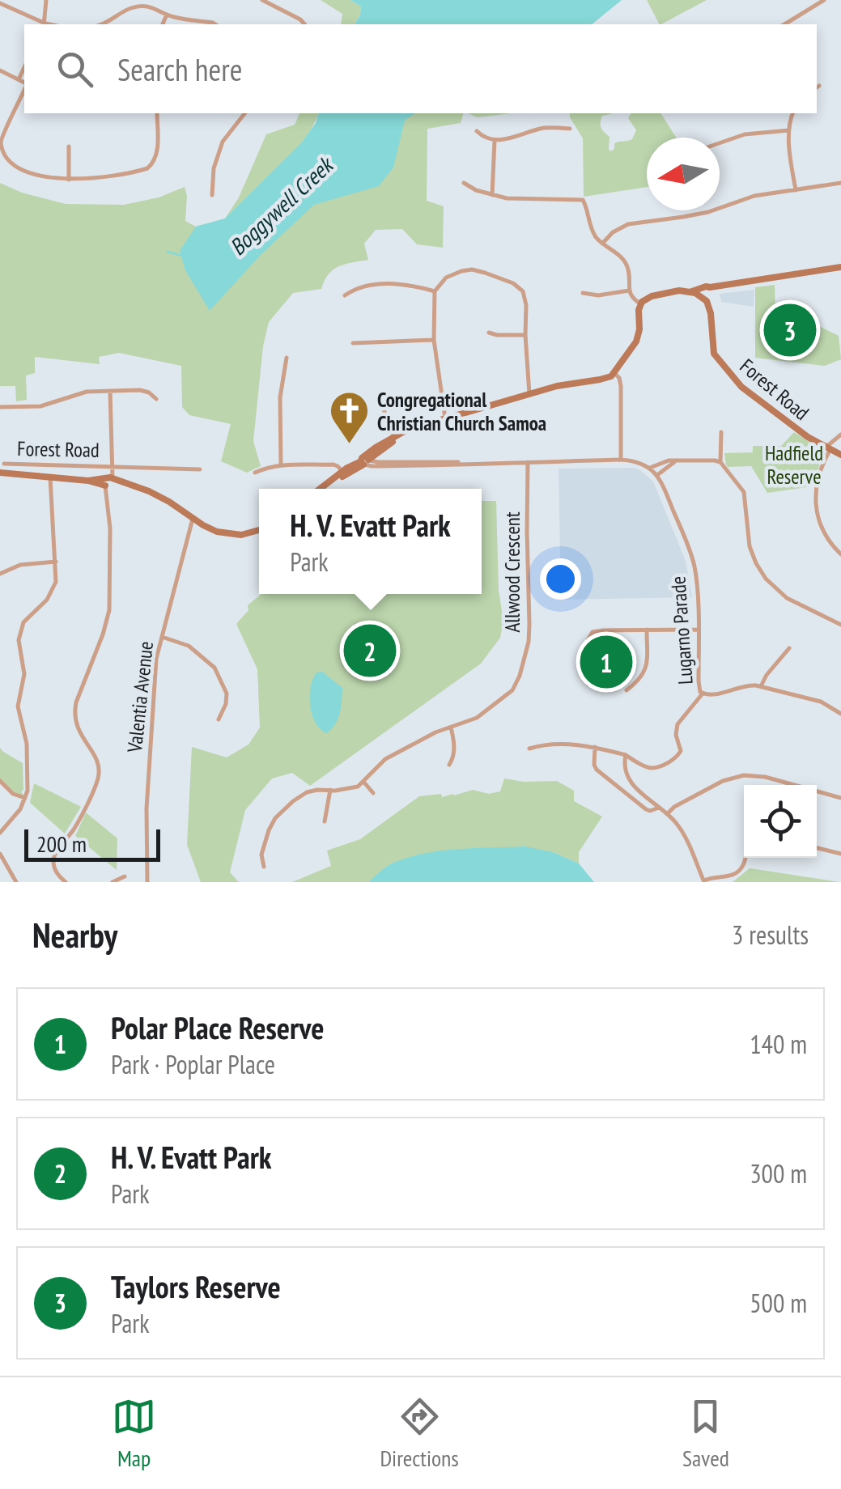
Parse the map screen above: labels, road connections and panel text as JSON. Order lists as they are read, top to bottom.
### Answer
{
  "streets": {
    "street": [
      "Forest Road",
      "Allwood Crescent",
      "Lugarno Parade",
      "Valentia Avenue"
    ]
  },
  "crossings": [
    ["Forest Road", "Valentia Avenue"]
  ],
  "water": ["Boggywell Creek"],
  "parks": ["Hadfield Reserve"],
  "places": {
    "church": ["Congregational Christian Church Samoa"]
  },
  "scale_bar": "200 m",
  "north": "left",
  "page": {
    "search": "Search here",
    "pins": ["3", "2", "1"],
    "popup": ["H. V. Evatt Park", "Park"],
    "scale": "200 m",
    "heading": ["Nearby", "3 results"],
    "list": [
      {
        "mark": "1",
        "name": "Polar Place Reserve",
        "note": "Park · Poplar Place",
        "value": "140 m"
      },
      {
        "mark": "2",
        "name": "H. V. Evatt Park",
        "note": "Park",
        "value": "300 m"
      },
      {
        "mark": "3",
        "name": "Taylors Reserve",
        "note": "Park",
        "value": "500 m"
      }
    ],
    "nav": ["Map", "Directions", "Saved"]
  }
}
